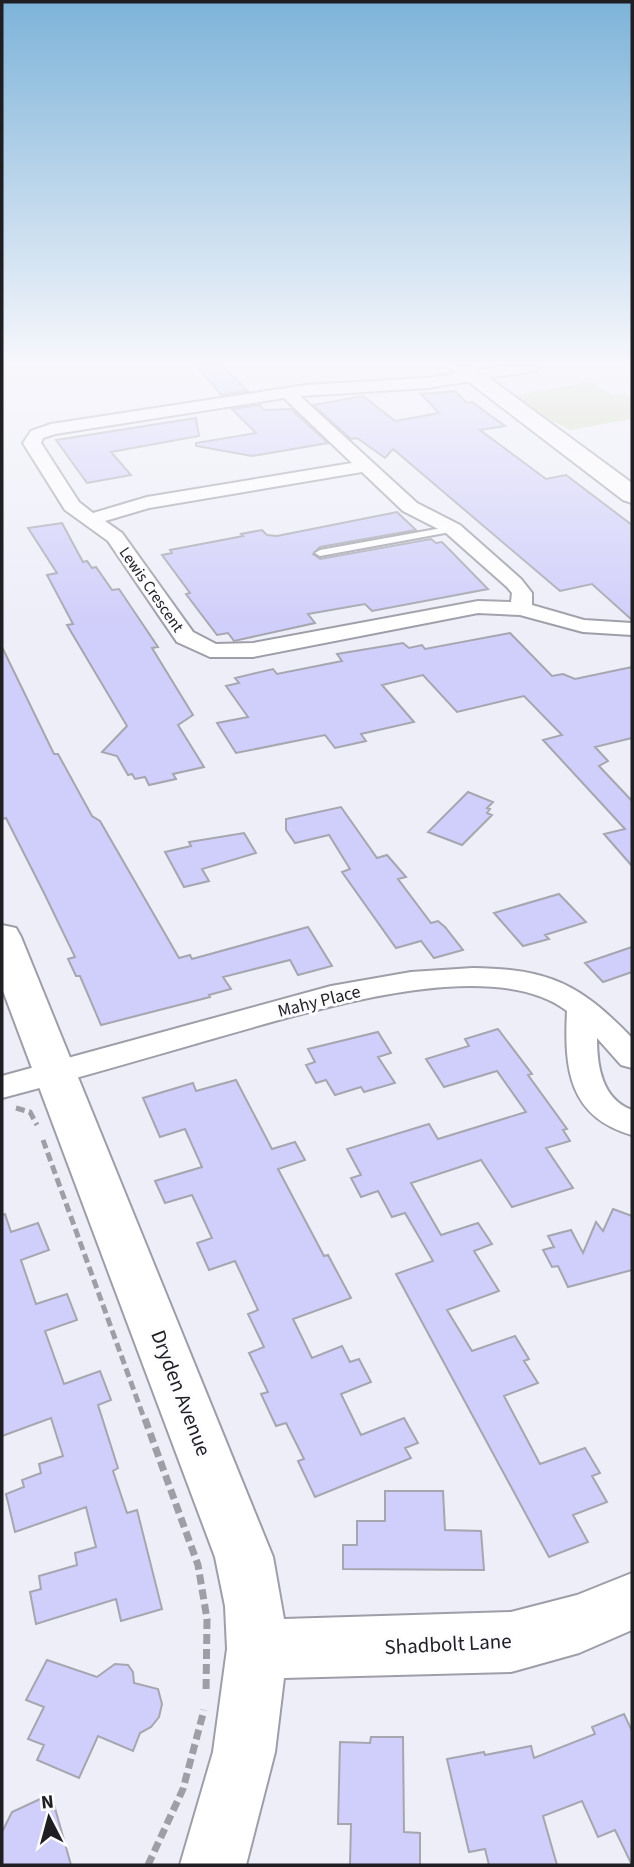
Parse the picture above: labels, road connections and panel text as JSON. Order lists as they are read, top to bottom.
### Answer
{
  "streets": {
    "street": [
      "Lewis Crescent",
      "Mahy Place",
      "Dryden Avenue",
      "Shadbolt Lane"
    ]
  },
  "crossings": [
    ["Mahy Place", "Dryden Avenue"],
    ["Dryden Avenue", "Shadbolt Lane"]
  ],
  "north": "top"
}
